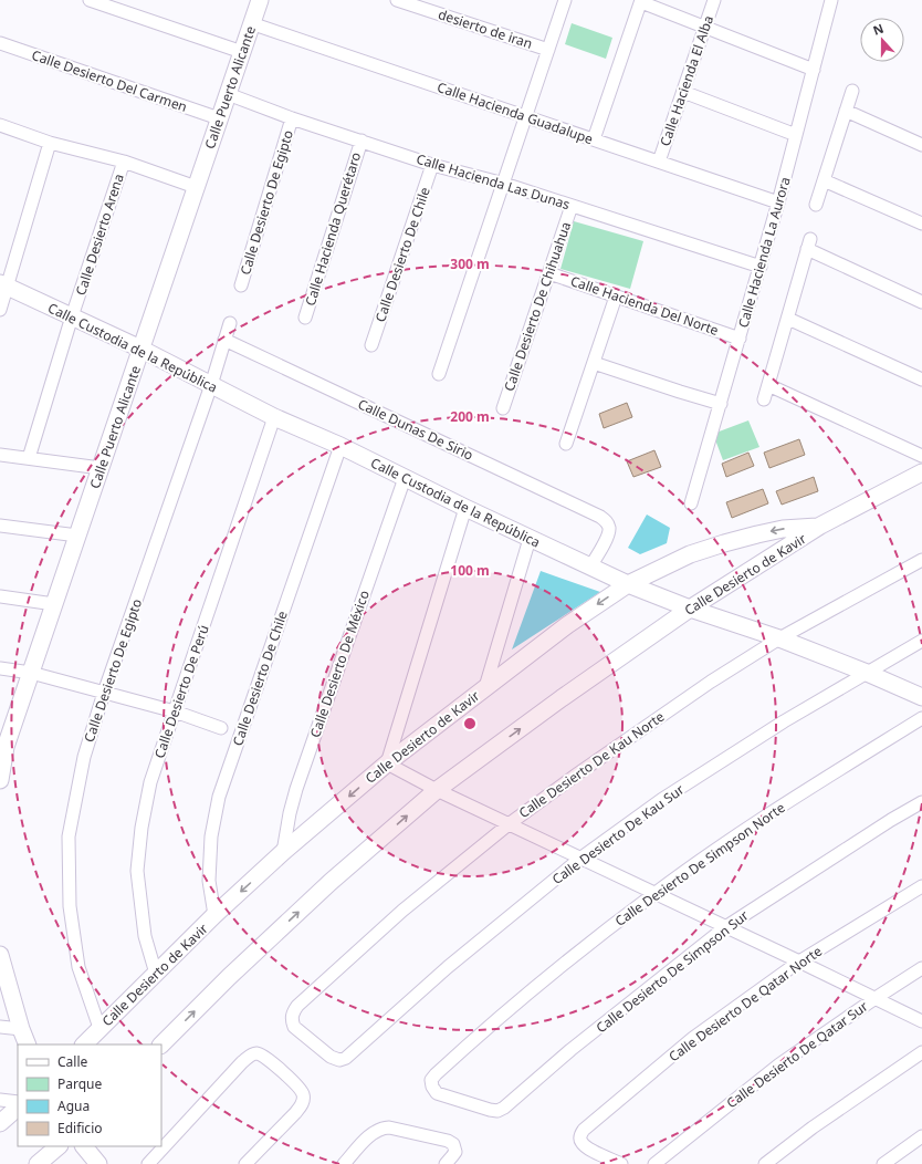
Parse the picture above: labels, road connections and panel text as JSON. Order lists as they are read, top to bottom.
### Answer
{
  "streets": {
    "street": [
      "desierto de iran",
      "Calle Desierto Del Carmen",
      "Calle Hacienda El Alba",
      "Calle Puerto Alicante",
      "Calle Hacienda Guadalupe",
      "Calle Hacienda Las Dunas",
      "Calle Desierto De Egipto",
      "Calle Hacienda Querétaro",
      "Calle Desierto Arena",
      "Calle Hacienda La Aurora",
      "Calle Desierto De Chile",
      "Calle Hacienda Del Norte",
      "Calle Desierto De Chihuahua",
      "Calle Custodia de la República",
      "Calle Dunas De Sirio",
      "Calle Desierto de Kavir",
      "Calle Desierto De México",
      "Calle Desierto De Perú",
      "Calle Desierto De Kau Norte",
      "Calle Desierto De Kau Sur",
      "Calle Desierto De Simpson Norte",
      "Calle Desierto De Simpson Sur",
      "Calle Desierto De Qatar Norte",
      "Calle Desierto De Qatar Sur"
    ]
  },
  "crossings": [
    ["Calle Desierto Del Carmen", "Calle Puerto Alicante"],
    ["Calle Hacienda El Alba", "Calle Hacienda Guadalupe"],
    ["Calle Puerto Alicante", "Calle Hacienda Guadalupe"],
    ["Calle Puerto Alicante", "Calle Hacienda Las Dunas"],
    ["Calle Puerto Alicante", "Calle Custodia de la República"],
    ["Calle Hacienda Guadalupe", "Calle Hacienda La Aurora"],
    ["Calle Hacienda Las Dunas", "Calle Desierto De Egipto"],
    ["Calle Hacienda Las Dunas", "Calle Hacienda Querétaro"],
    ["Calle Hacienda Las Dunas", "Calle Hacienda La Aurora"],
    ["Calle Hacienda Las Dunas", "Calle Desierto De Chile"],
    ["Calle Hacienda Las Dunas", "Calle Desierto De Chihuahua"],
    ["Calle Desierto De Egipto", "Calle Custodia de la República"],
    ["Calle Desierto De Egipto", "Calle Dunas De Sirio"],
    ["Calle Desierto De Egipto", "Calle Desierto de Kavir"],
    ["Calle Desierto Arena", "Calle Custodia de la República"],
    ["Calle Hacienda La Aurora", "Calle Hacienda Del Norte"],
    ["Calle Desierto De Chile", "Calle Custodia de la República"],
    ["Calle Desierto De Chile", "Calle Desierto de Kavir"],
    ["Calle Hacienda Del Norte", "Calle Desierto De Chihuahua"],
    ["Calle Custodia de la República", "Calle Dunas De Sirio"],
    ["Calle Custodia de la República", "Calle Desierto de Kavir"],
    ["Calle Custodia de la República", "Calle Desierto De México"],
    ["Calle Custodia de la República", "Calle Desierto De Perú"],
    ["Calle Custodia de la República", "Calle Desierto De Kau Norte"],
    ["Calle Custodia de la República", "Calle Desierto De Kau Sur"],
    ["Calle Desierto de Kavir", "Calle Desierto De México"],
    ["Calle Desierto de Kavir", "Calle Desierto De Perú"],
    ["Calle Desierto De Kau Norte", "Calle Desierto De Kau Sur"],
    ["Calle Desierto De Simpson Norte", "Calle Desierto De Simpson Sur"]
  ],
  "legend": [
    "Calle",
    "Parque",
    "Agua",
    "Edificio"
  ],
  "north": "top",
  "rings": ["300 m", "200 m", "100 m"]
}
